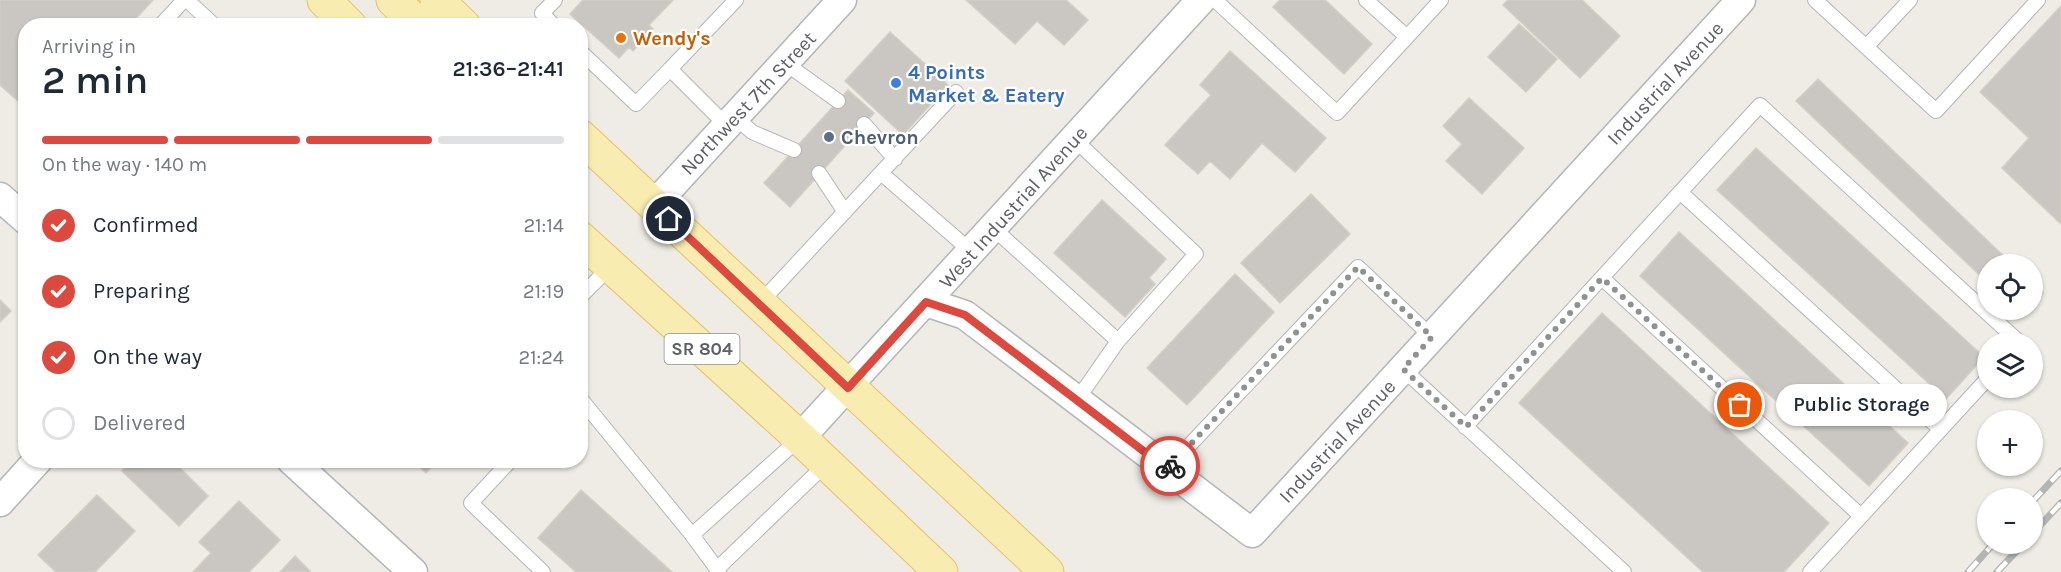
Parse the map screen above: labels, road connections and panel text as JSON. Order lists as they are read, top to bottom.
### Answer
{
  "streets": {
    "main road": ["SR 804"],
    "street": ["Industrial Avenue", "Northwest 7th Street", "West Industrial Avenue"]
  },
  "crossings": [
    ["Industrial Avenue", "West Industrial Avenue"],
    ["West Industrial Avenue", "SR 804"]
  ],
  "places": [
    "Wendy's",
    "4 Points Market & Eatery",
    "Chevron",
    "Public Storage"
  ],
  "page": {
    "heading": ["2 min", "Arriving in", "21:36–21:41"],
    "bar": "On the way · 140 m",
    "list": [
      ["Confirmed", "21:14"],
      ["Preparing", "21:19"],
      ["On the way", "21:24"],
      "Delivered"
    ],
    "map_buttons": ["+", "−"],
    "bubble": "Public Storage"
  }
}
